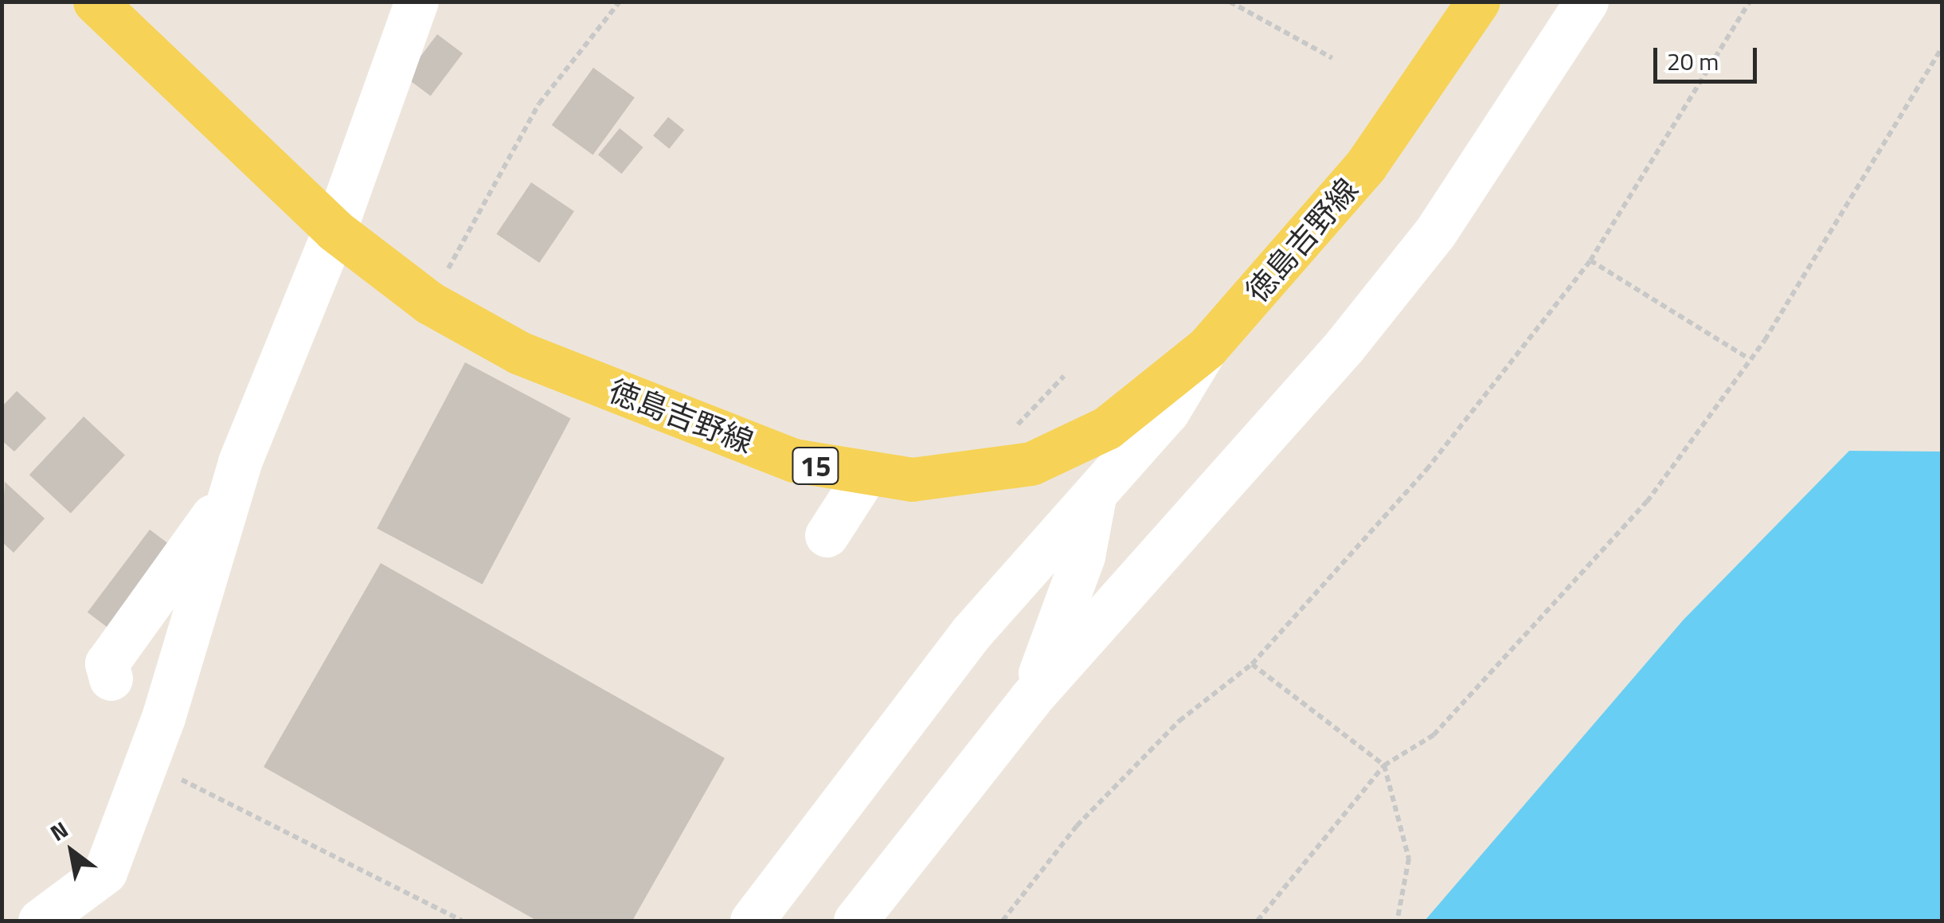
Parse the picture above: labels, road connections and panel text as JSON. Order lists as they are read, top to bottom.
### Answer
{
  "streets": {
    "main road": ["徳島吉野線", "15"]
  },
  "scale_bar": "20 m",
  "north": "top left"
}
